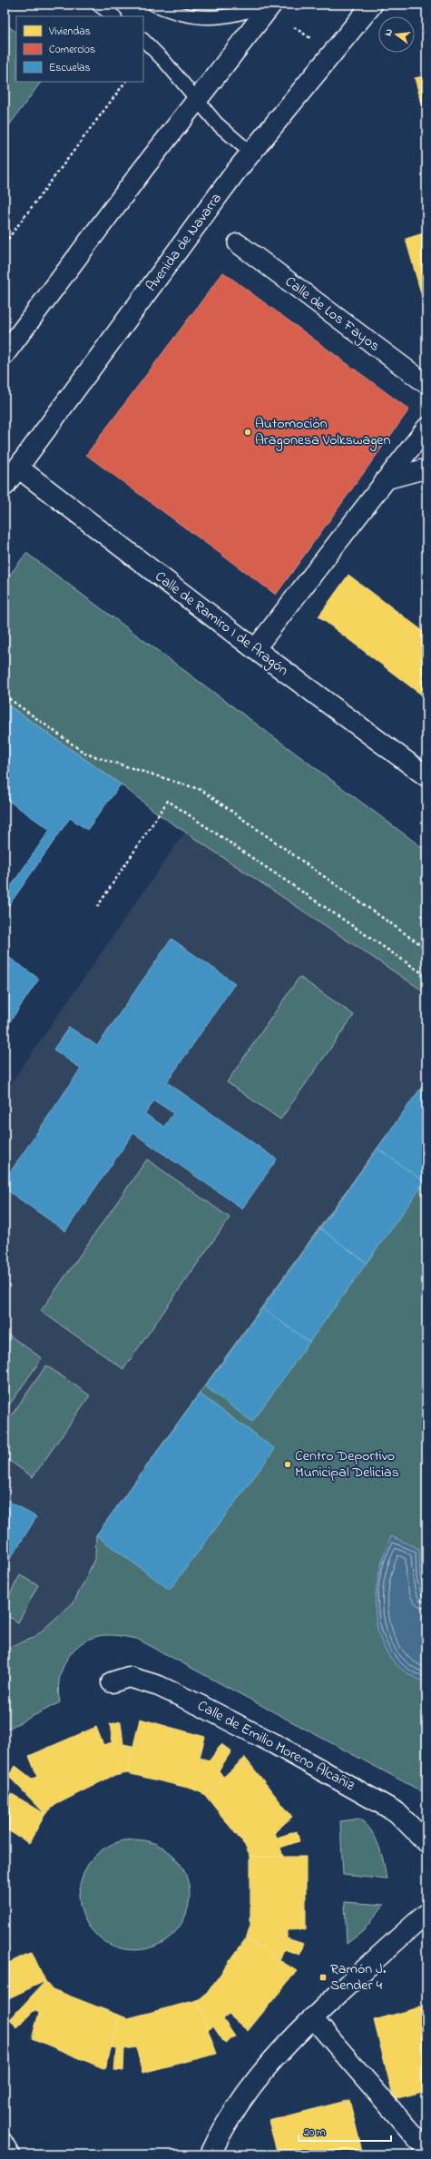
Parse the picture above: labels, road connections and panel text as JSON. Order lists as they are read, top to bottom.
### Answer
{
  "streets": {
    "street": [
      "Avenida de Navarra",
      "Calle de Los Fayos",
      "Calle de Ramiro I de Aragón",
      "Calle de Emilio Moreno Alcañiz"
    ]
  },
  "crossings": [
    ["Avenida de Navarra", "Calle de Ramiro I de Aragón"]
  ],
  "places": {
    "other": ["Automoción Aragonesa Volkswagen", "Centro Deportivo Municipal Delicias"],
    "transit": ["Ramón J. Sender 4"]
  },
  "legend": ["Viviendas", "Comercios", "Escuelas"],
  "scale_bar": "20 m",
  "north": "left"
}
